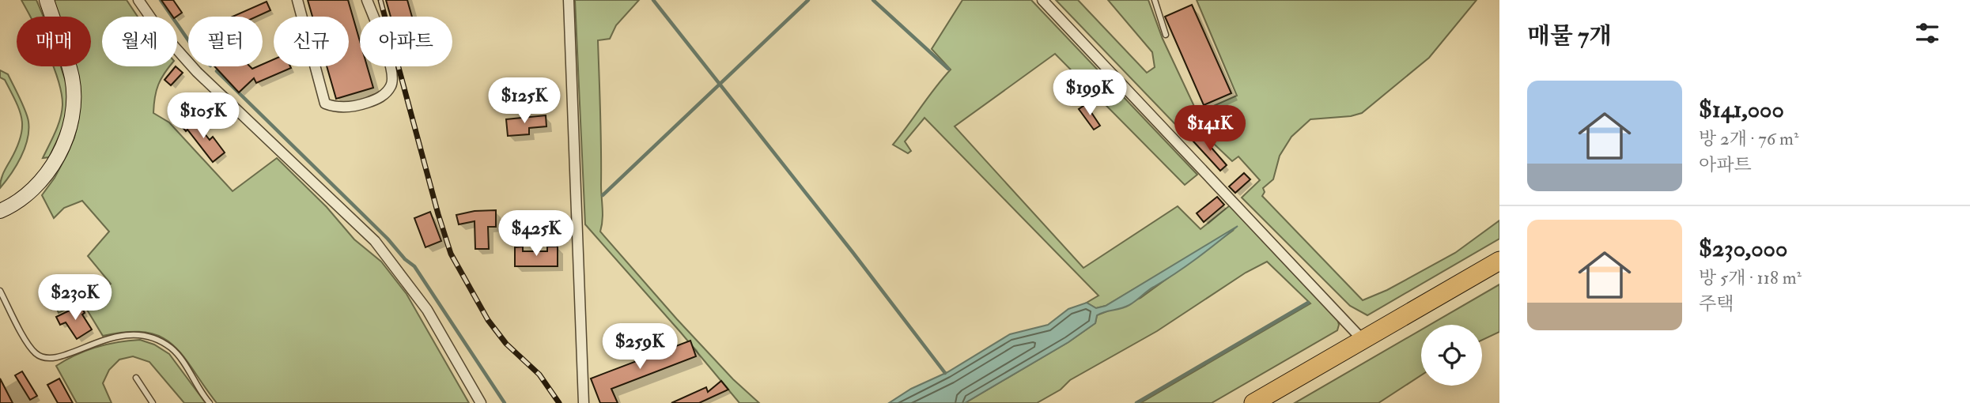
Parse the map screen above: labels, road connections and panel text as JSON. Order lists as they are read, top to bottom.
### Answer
{
  "page": {
    "heading": "매물 7개",
    "chip": [
      "매매",
      "월세",
      "필터",
      "신규",
      "아파트"
    ],
    "list": [
      {
        "name": "$141,000",
        "note": "방 2개 · 76 m² · 아파트"
      },
      {
        "name": "$230,000",
        "note": "방 5개 · 118 m² · 주택"
      }
    ],
    "price": [
      "$199K",
      "$125K",
      "$105K",
      "$141K",
      "$425K",
      "$230K",
      "$259K"
    ]
  }
}
